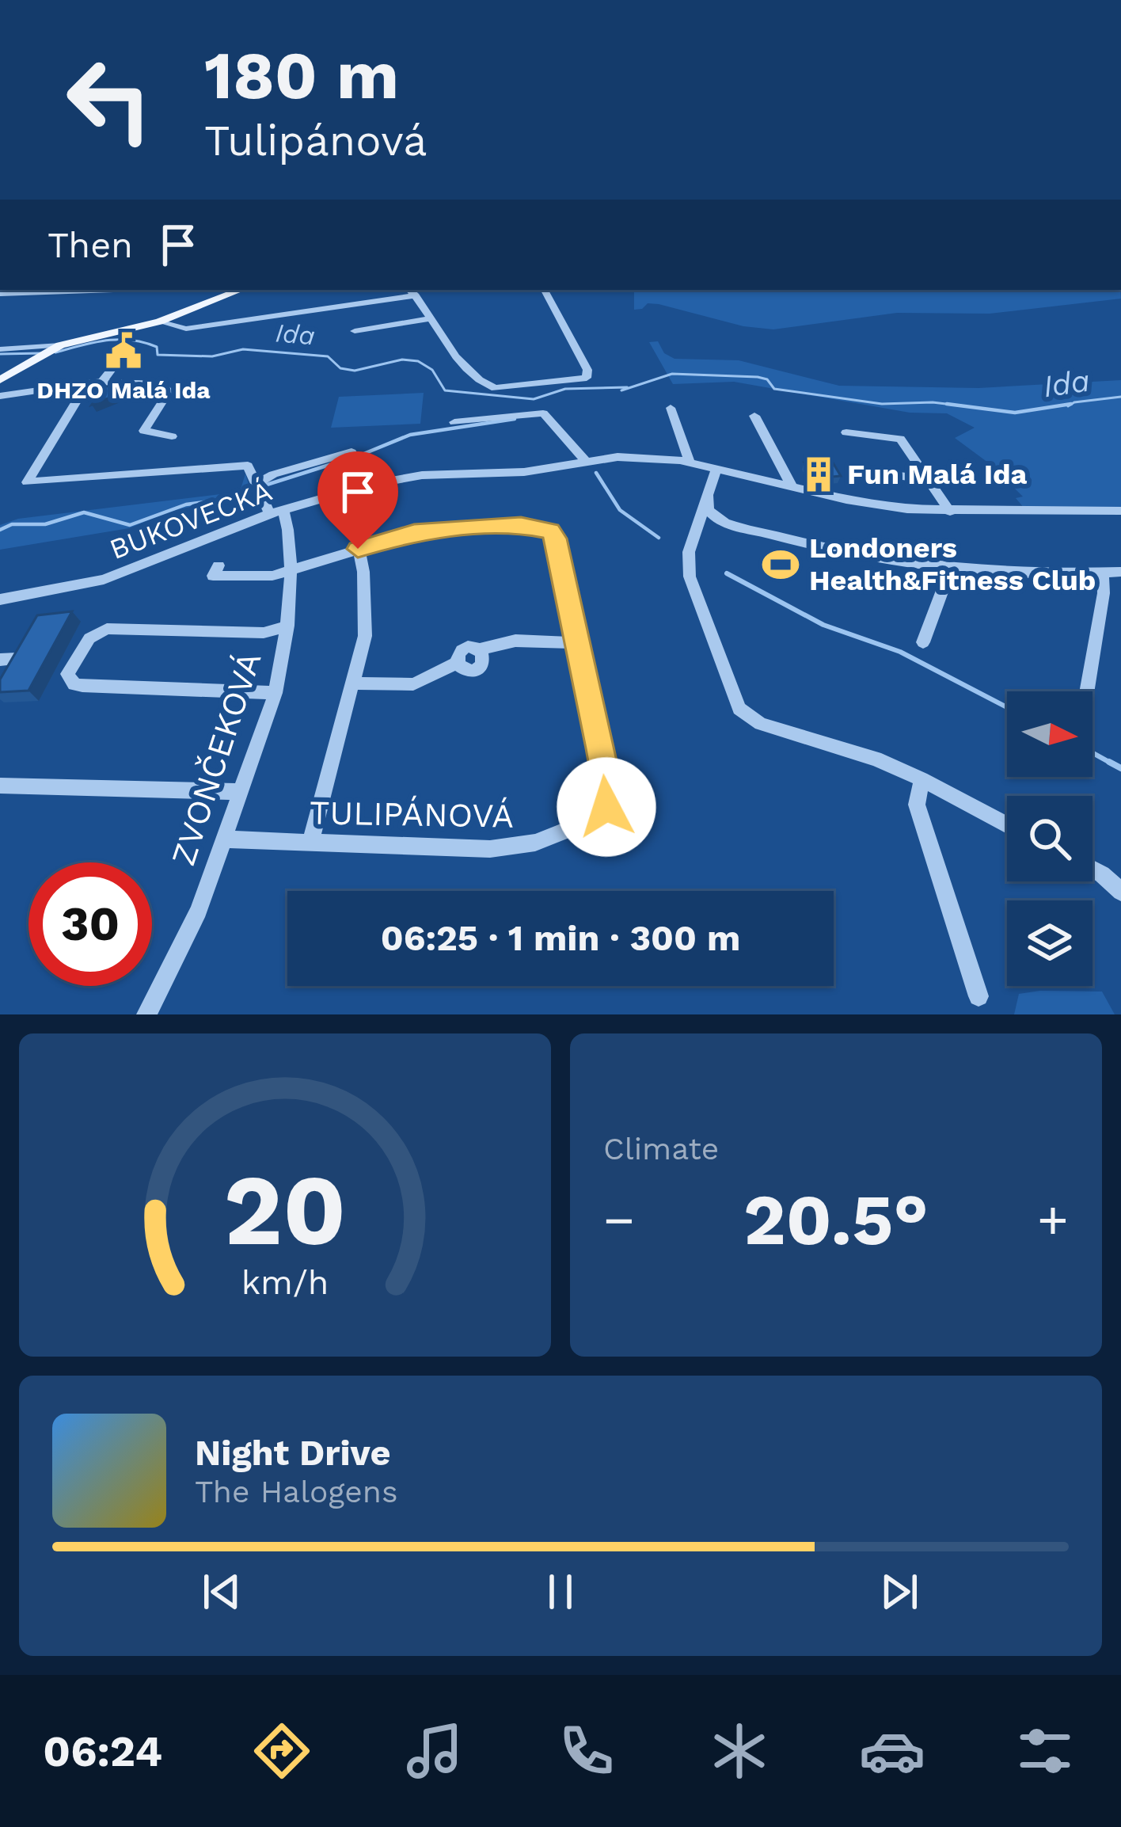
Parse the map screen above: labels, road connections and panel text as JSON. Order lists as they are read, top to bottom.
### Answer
{
  "streets": {
    "street": ["BUKOVECKÁ", "ZVONČEKOVÁ", "TULIPÁNOVÁ"]
  },
  "crossings": [
    ["BUKOVECKÁ", "ZVONČEKOVÁ"],
    ["ZVONČEKOVÁ", "TULIPÁNOVÁ"]
  ],
  "water": ["Ida"],
  "places": {
    "public building": ["DHZO Malá Ida"],
    "building": ["Fun Malá Ida"],
    "sports": ["Londoners Health&Fitness Club"]
  },
  "north": "right",
  "page": {
    "turn": ["180 m", "Tulipánová"],
    "then": "Then",
    "limit": "30",
    "trip": "06:25 · 1 min · 300 m",
    "tile": "Climate",
    "heat": ["−", "20.5°", "+"],
    "song": ["Night Drive", "The Halogens"],
    "tabs": "06:24",
    "gauge": ["20", "km/h"]
  }
}
